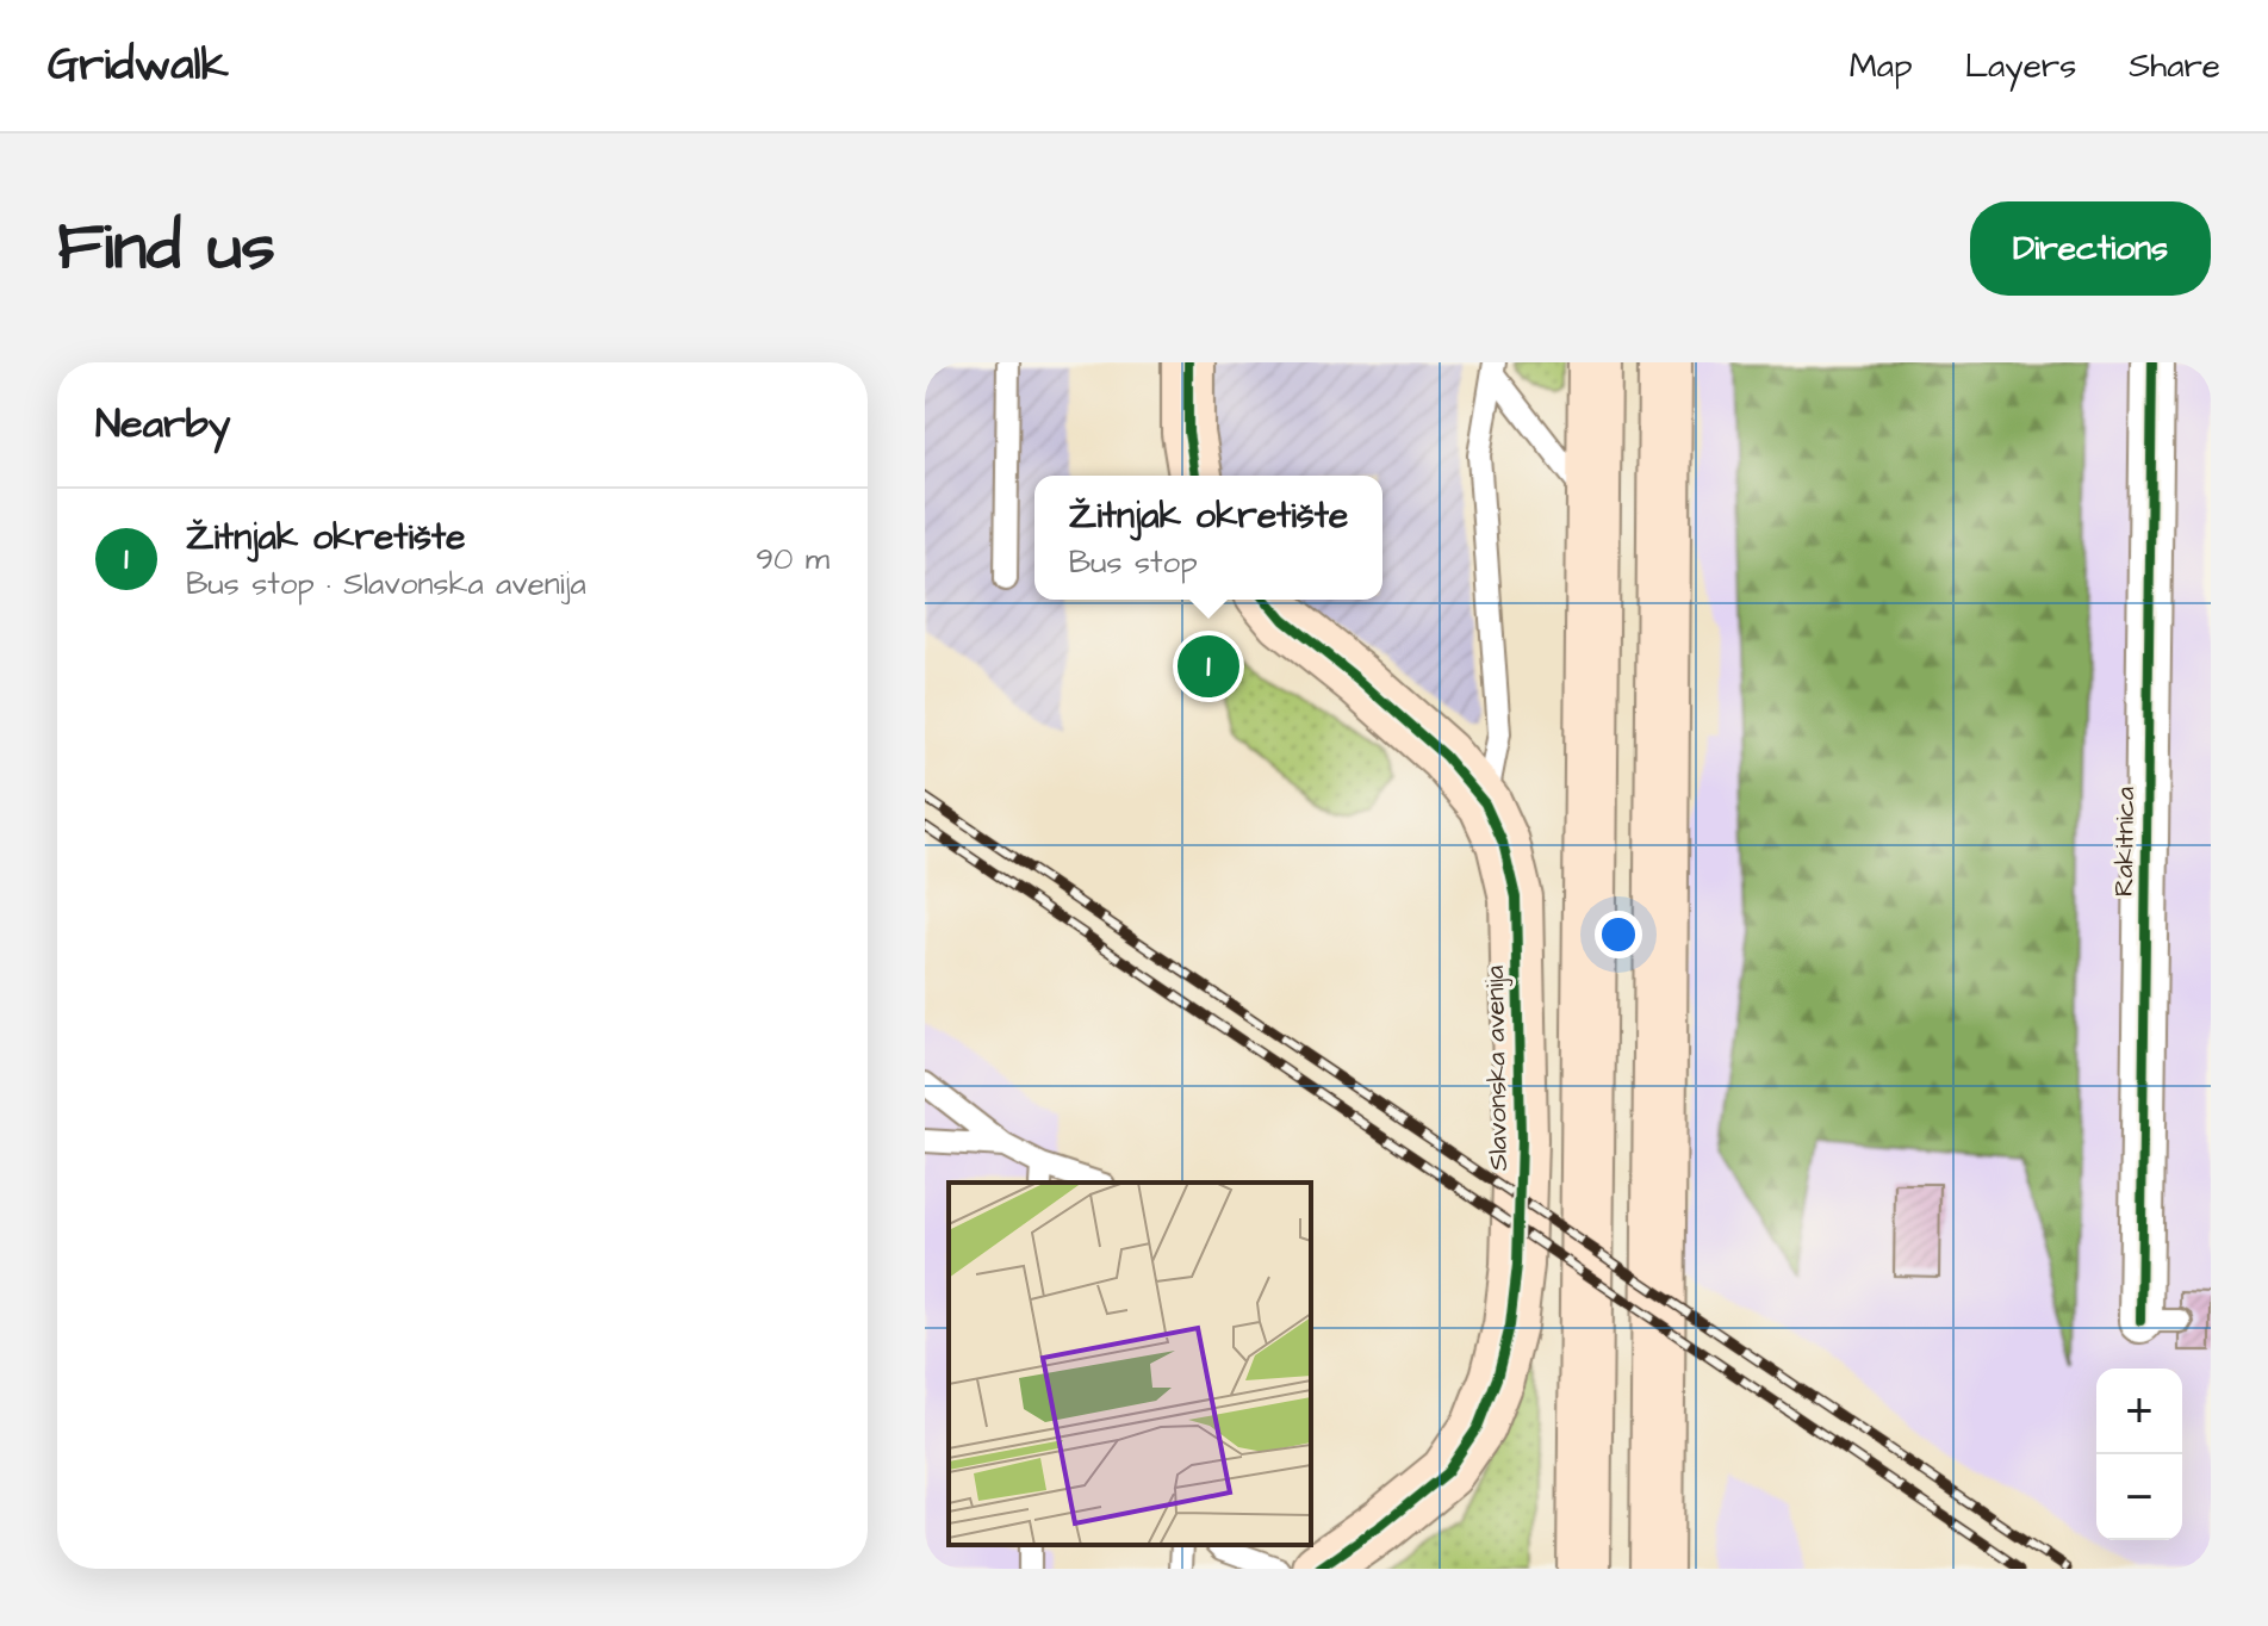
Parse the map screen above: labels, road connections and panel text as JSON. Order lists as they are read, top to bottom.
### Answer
{
  "streets": {
    "main road": ["Slavonska avenija"],
    "street": ["Rakitnica"]
  },
  "page": {
    "header": "Gridwalk",
    "nav": ["Map", "Layers", "Share"],
    "title": "Find us",
    "buttons": "Directions",
    "heading": "Nearby",
    "popup": ["Žitnjak okretište", "Bus stop"],
    "list": [
      {
        "mark": "1",
        "name": "Žitnjak okretište",
        "note": "Bus stop · Slavonska avenija",
        "value": "90 m"
      }
    ],
    "pins": "1",
    "map_buttons": ["+", "−"]
  }
}
